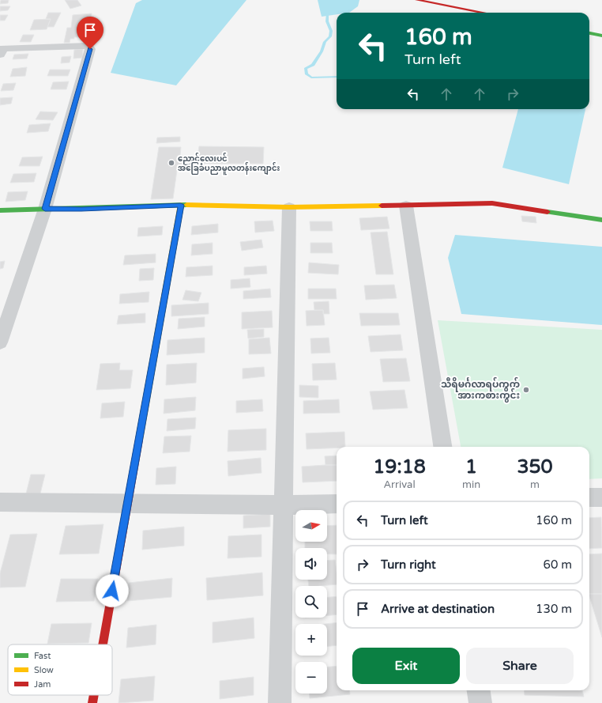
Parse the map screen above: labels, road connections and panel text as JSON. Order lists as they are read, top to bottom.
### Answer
{
  "places": ["ညောင်လေးပင် အခြေခံပညာမူလတန်းကျောင်း", "သီရိမင်္ဂလာရပ်ကွက် အားကစားကွင်း"],
  "legend": ["Fast", "Slow", "Jam"],
  "north": "right",
  "page": {
    "turn": ["160 m", "Turn left"],
    "eta": [
      "19:18",
      "Arrival",
      "1",
      "min",
      "350",
      "m"
    ],
    "list": [
      {
        "name": "Turn left",
        "value": "160 m"
      },
      {
        "name": "Turn right",
        "value": "60 m"
      },
      {
        "name": "Arrive at destination",
        "value": "130 m"
      }
    ],
    "map_buttons": ["+", "−"],
    "buttons": ["Exit", "Share"]
  }
}
